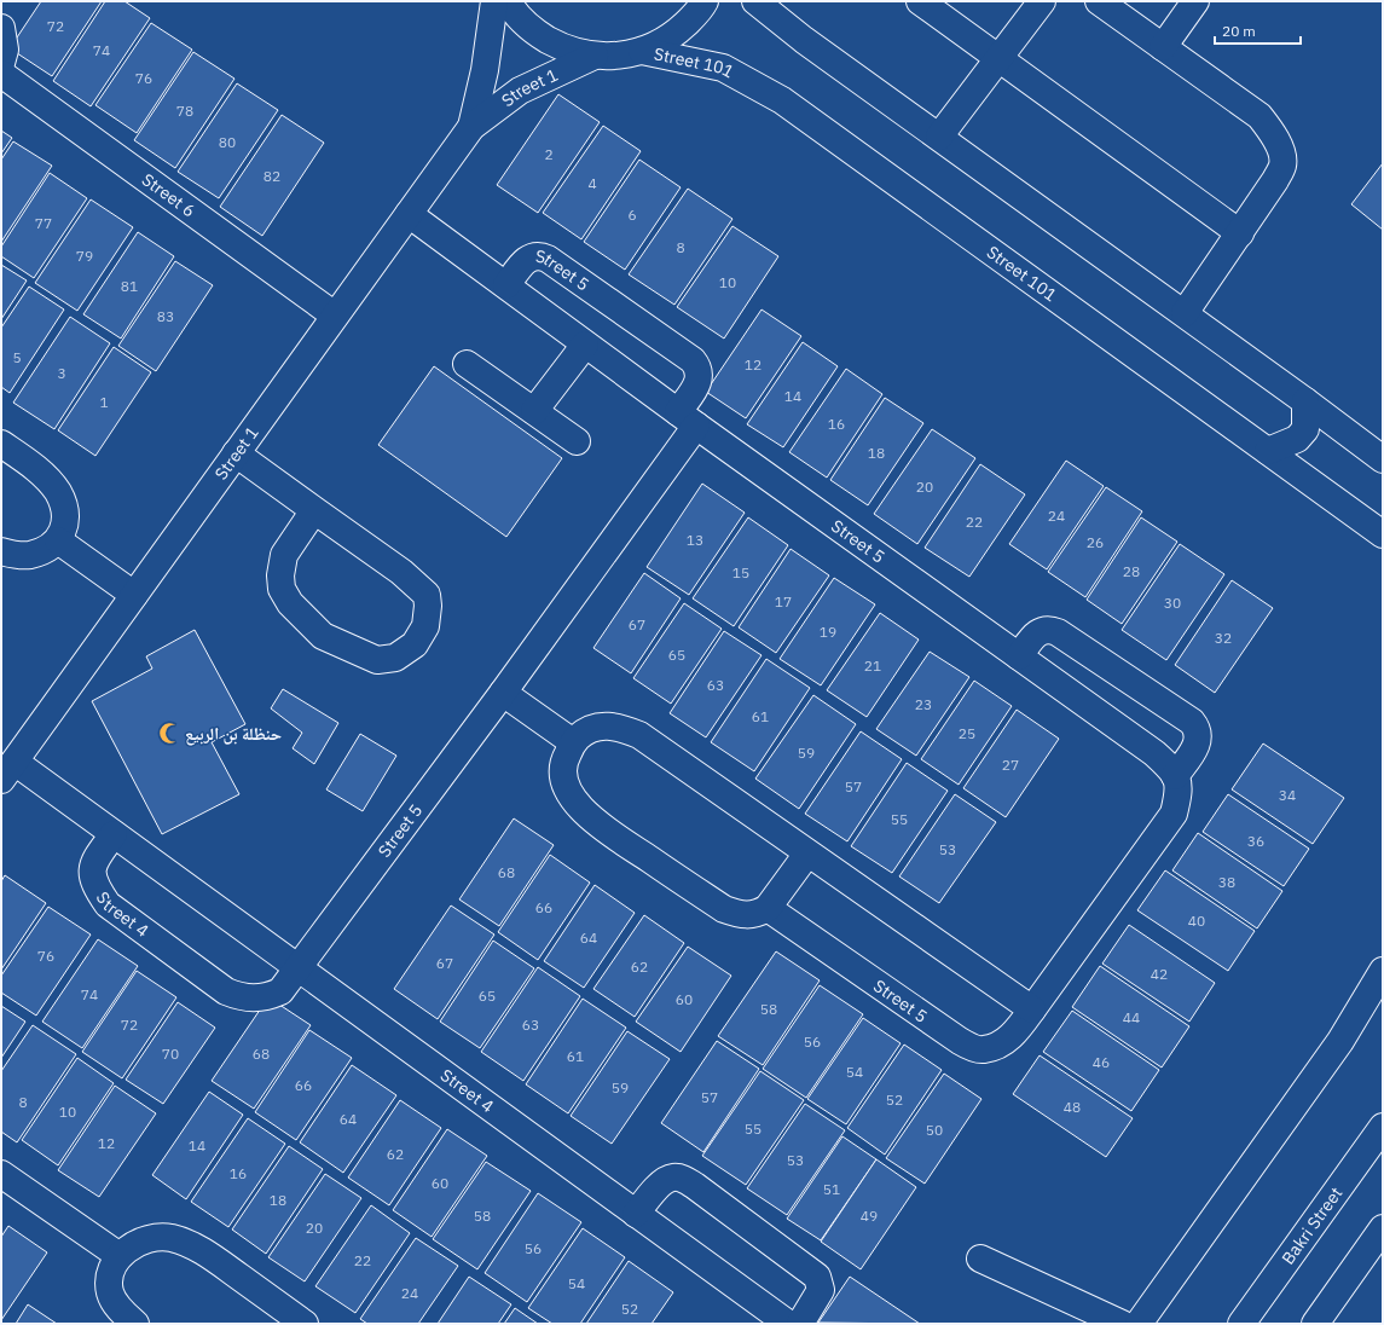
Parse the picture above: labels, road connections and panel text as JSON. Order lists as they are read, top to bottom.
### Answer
{
  "streets": {
    "street": [
      "Street 101",
      "Street 1",
      "Street 6",
      "Street 5",
      "Street 4",
      "Bakri Street"
    ]
  },
  "crossings": [
    ["Street 1", "Street 6"],
    ["Street 1", "Street 5"],
    ["Street 1", "Street 4"],
    ["Street 5", "Street 4"]
  ],
  "places": {
    "mosque": ["حنظلة بن الربيع"]
  },
  "house_numbers": [
    "72",
    "74",
    "76",
    "78",
    "80",
    "2",
    "82",
    "4",
    "6",
    "77",
    "8",
    "79",
    "10",
    "81",
    "83",
    "5",
    "12",
    "3",
    "14",
    "1",
    "16",
    "18",
    "20",
    "24",
    "22",
    "13",
    "26",
    "28",
    "15",
    "17",
    "30",
    "67",
    "19",
    "32",
    "65",
    "21",
    "63",
    "23",
    "61",
    "25",
    "59",
    "27",
    "57",
    "34",
    "55",
    "36",
    "53",
    "68",
    "38",
    "66",
    "40",
    "64",
    "76",
    "67",
    "62",
    "42",
    "74",
    "65",
    "60",
    "58",
    "44",
    "72",
    "63",
    "56",
    "70",
    "68",
    "61",
    "46",
    "54",
    "66",
    "59",
    "57",
    "52",
    "8",
    "48",
    "10",
    "64",
    "55",
    "50",
    "12",
    "14",
    "62",
    "53",
    "16",
    "60",
    "51",
    "18",
    "58",
    "49",
    "20",
    "56",
    "22",
    "54",
    "24",
    "52"
  ],
  "scale_bar": "20 m"
}
